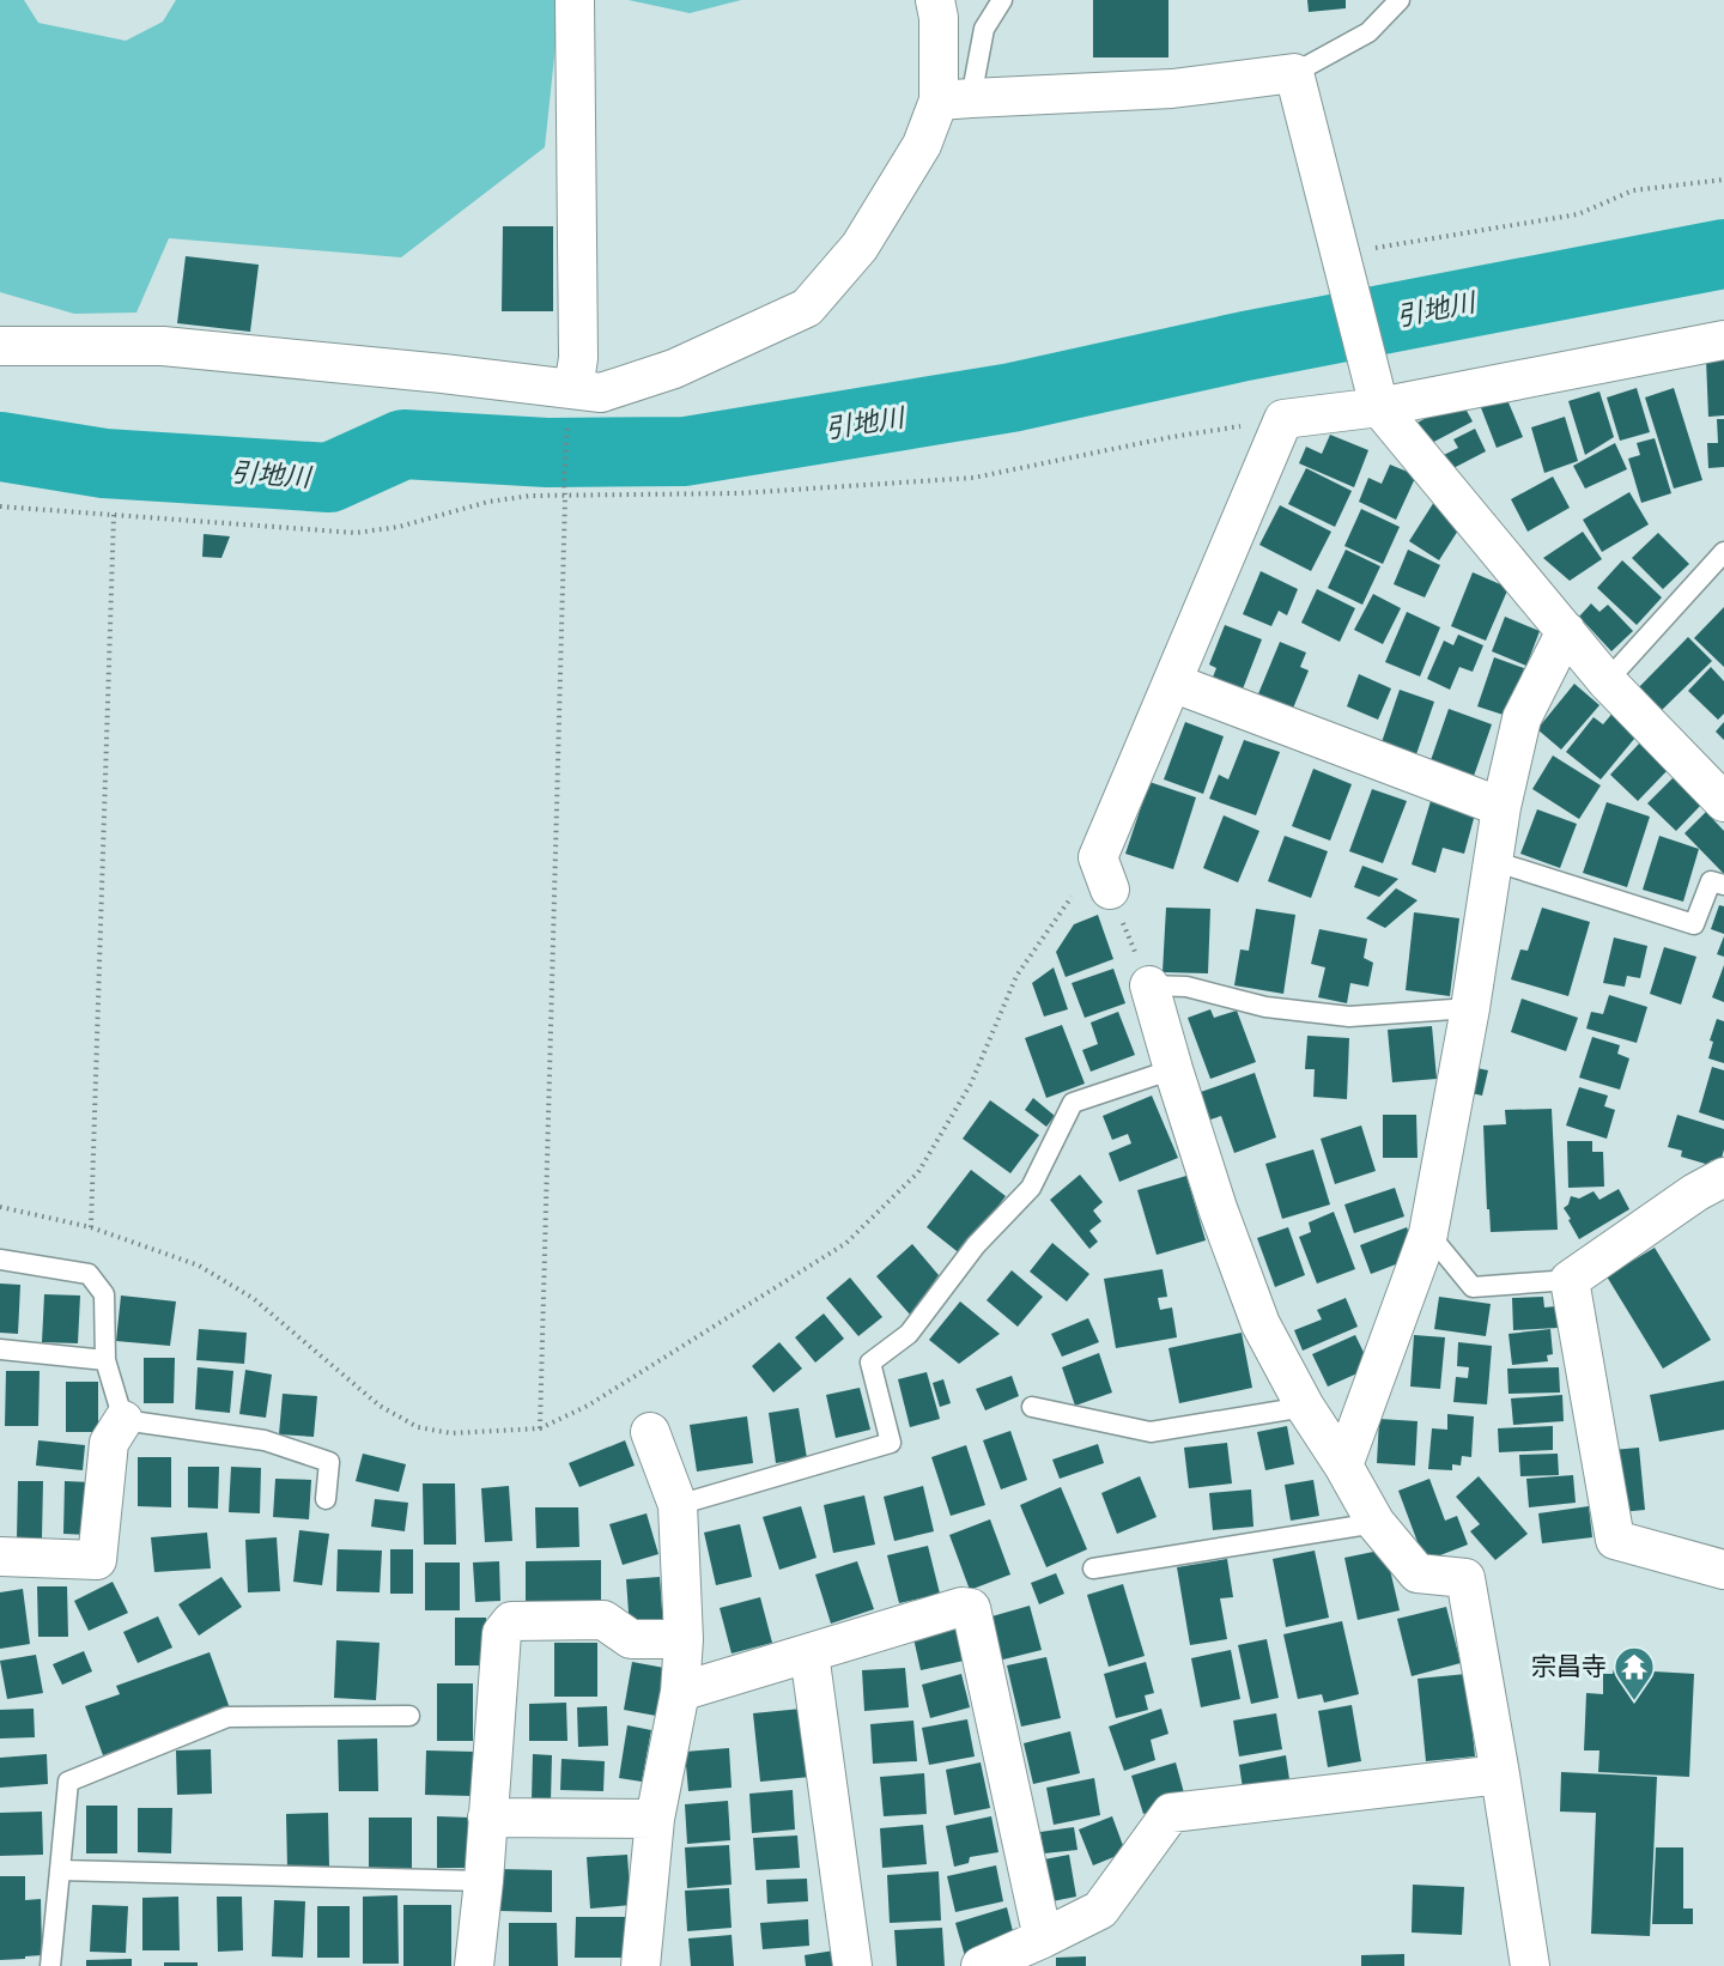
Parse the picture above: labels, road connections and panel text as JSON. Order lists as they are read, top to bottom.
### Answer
{
  "water": ["引地川"],
  "places": {
    "temple": ["宗昌寺"]
  }
}
